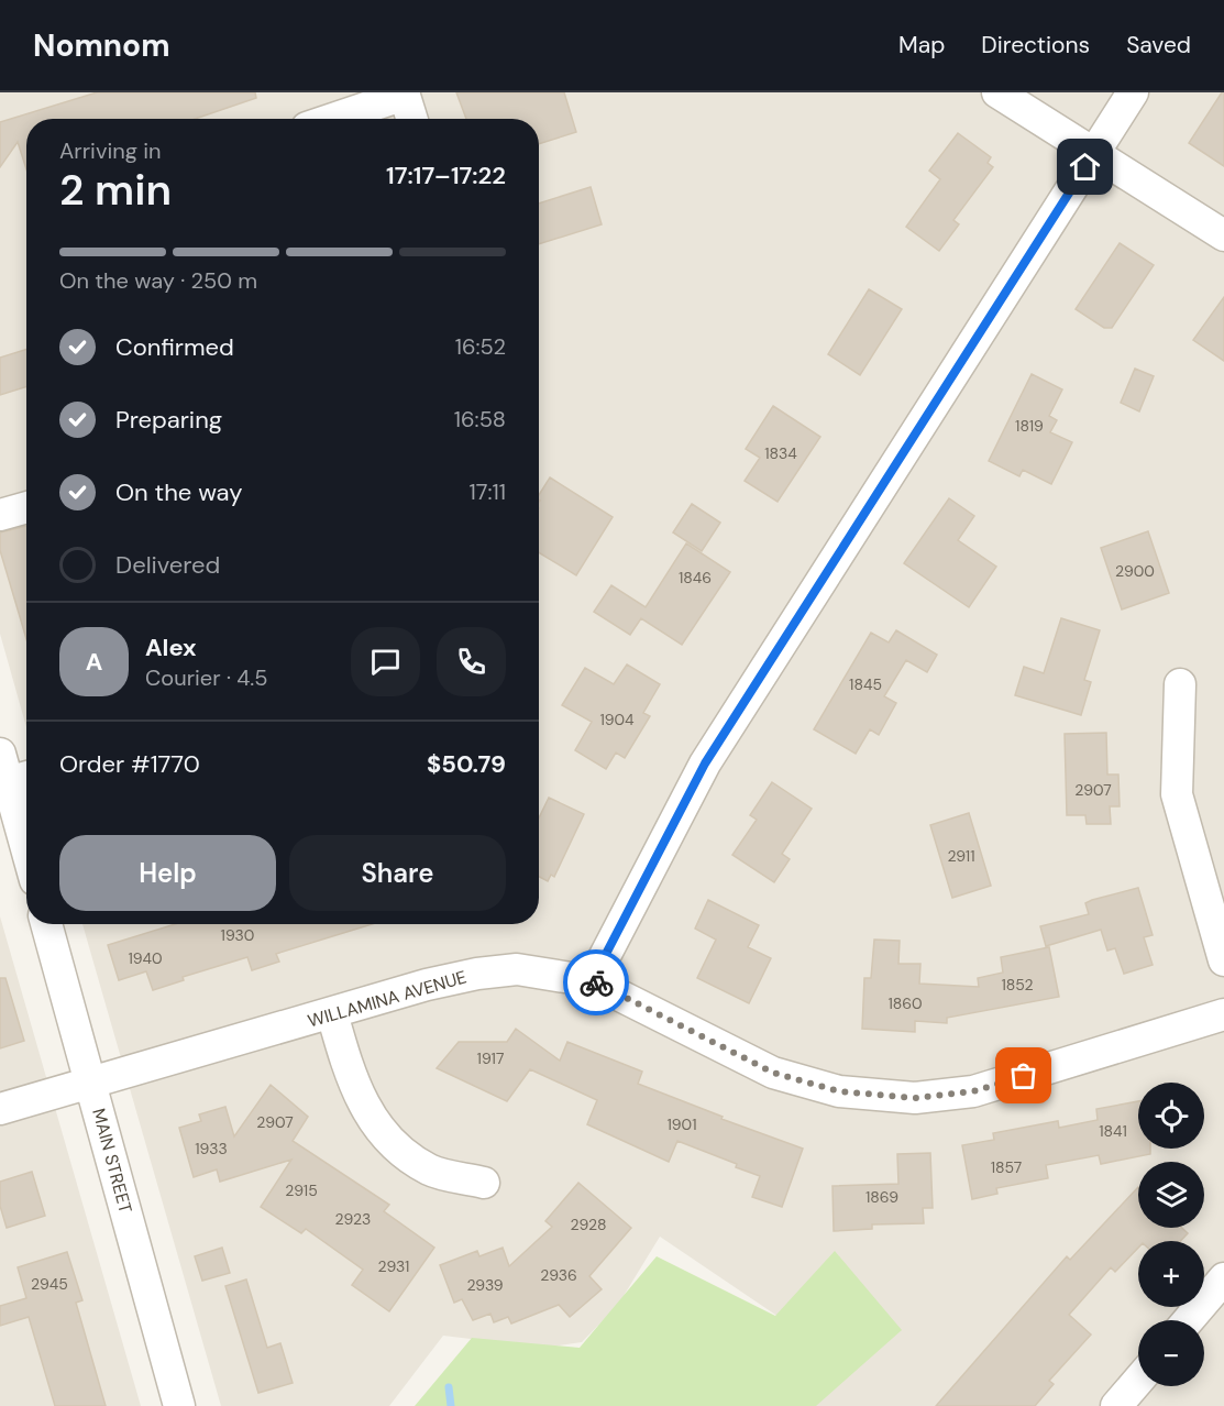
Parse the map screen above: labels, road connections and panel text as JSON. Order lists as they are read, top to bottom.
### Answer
{
  "streets": {
    "street": ["WILLAMINA AVENUE", "MAIN STREET"]
  },
  "crossings": [
    ["WILLAMINA AVENUE", "MAIN STREET"]
  ],
  "house_numbers": [
    "1819",
    "1834",
    "2900",
    "1846",
    "1845",
    "1904",
    "2907",
    "2911",
    "1930",
    "1940",
    "1852",
    "1860",
    "1917",
    "2907",
    "1901",
    "1841",
    "1933",
    "1857",
    "2915",
    "1869",
    "2923",
    "2928",
    "2931",
    "2936",
    "2945",
    "2939"
  ],
  "page": {
    "header": "Nomnom",
    "nav": ["Map", "Directions", "Saved"],
    "heading": ["2 min", "Arriving in", "17:17–17:22"],
    "panel": [
      "Alex",
      "Courier · 4.5",
      "Order #1770",
      "$50.79"
    ],
    "bar": "On the way · 250 m",
    "list": [
      ["Confirmed", "16:52"],
      ["Preparing", "16:58"],
      ["On the way", "17:11"],
      "Delivered"
    ],
    "round": "A",
    "buttons": ["Help", "Share"],
    "map_buttons": ["+", "−"]
  }
}
